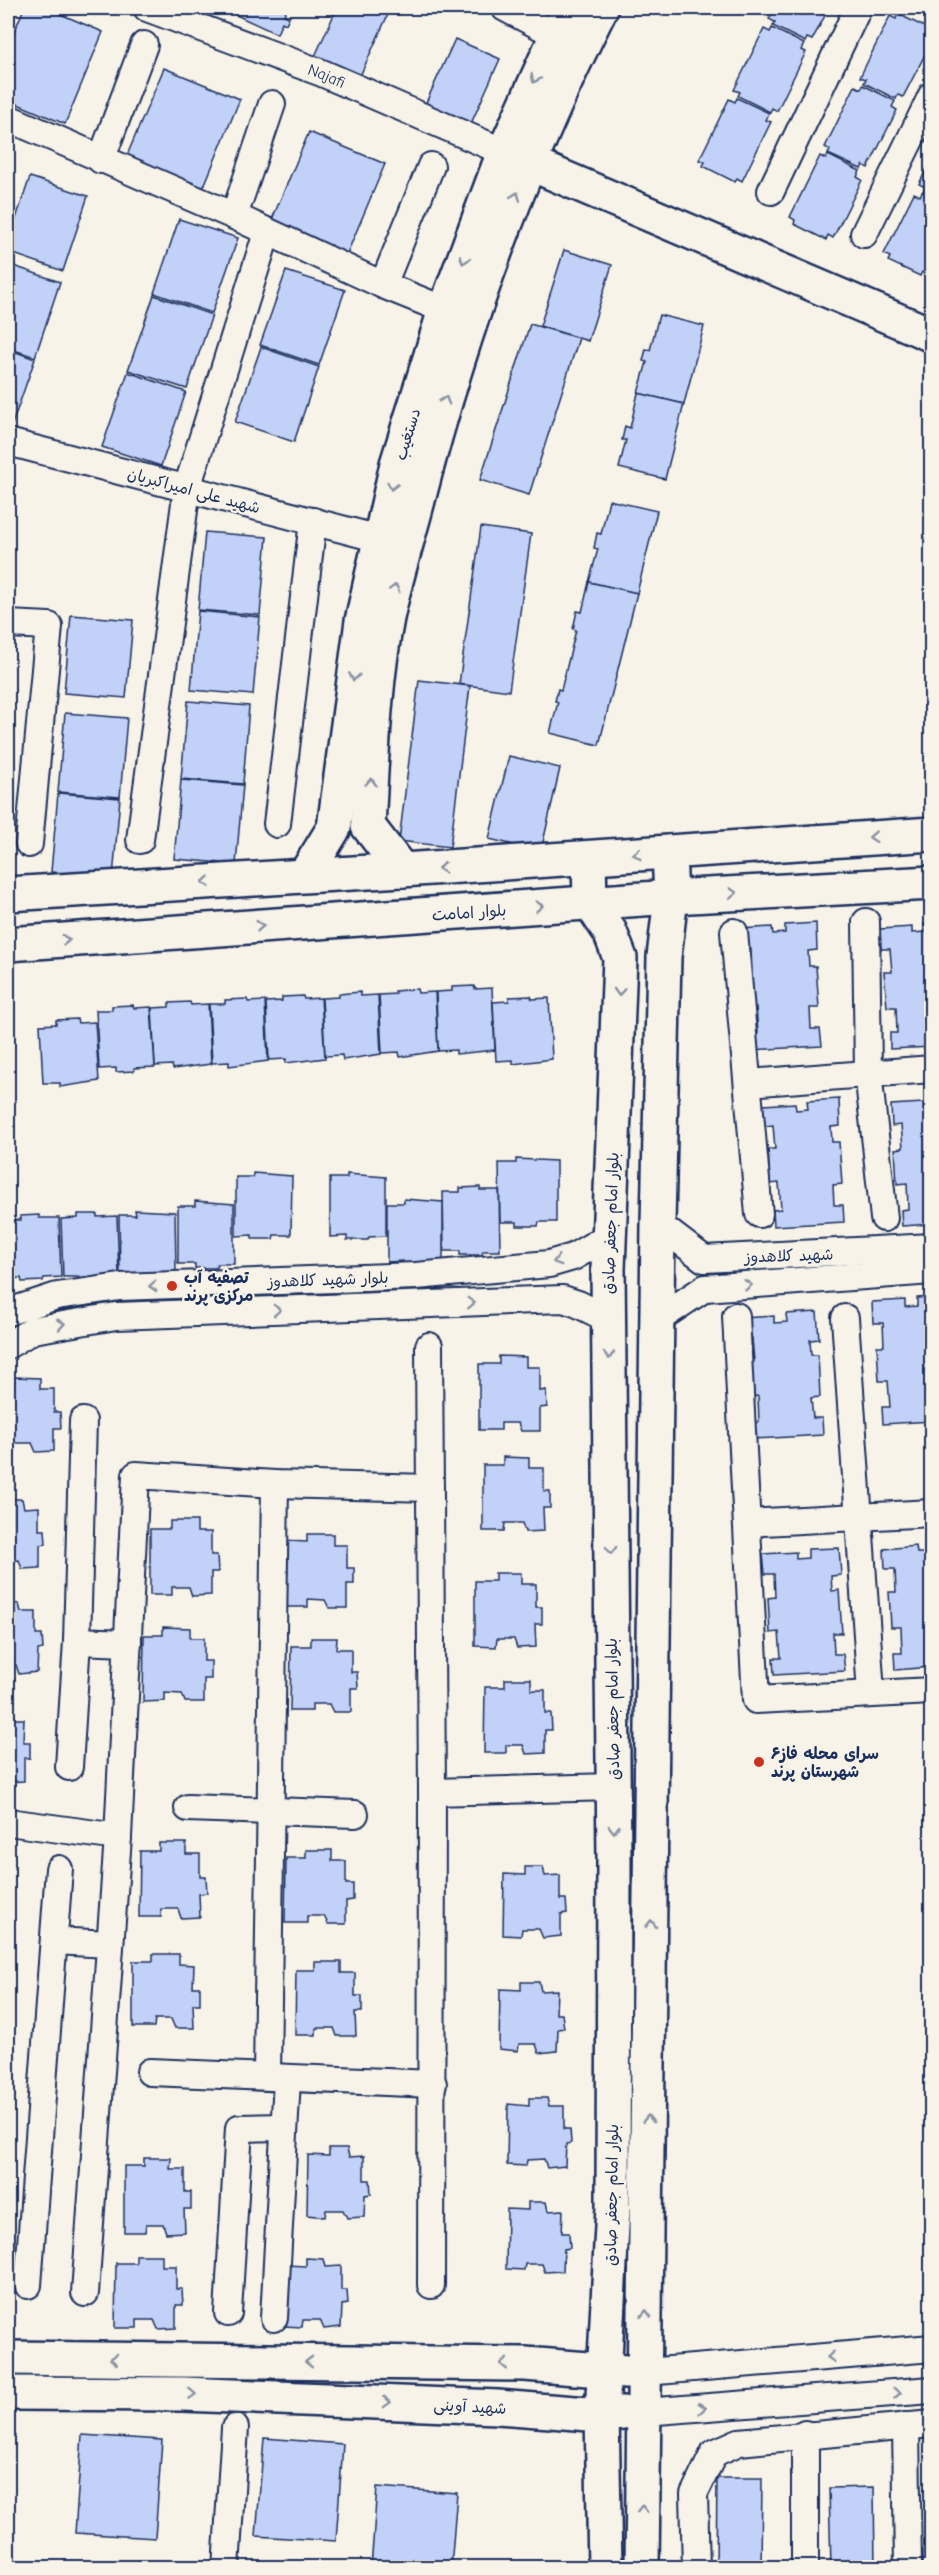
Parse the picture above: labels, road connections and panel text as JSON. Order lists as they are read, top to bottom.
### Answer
{
  "streets": {
    "street": [
      "Najafi",
      "دستغیب",
      "شهید علی امیراکبریان",
      "بلوار امامت",
      "بلوار امام جعفر صادق",
      "شهید کلاهدوز",
      "بلوار شهید کلاهدوز",
      "شهید آوینی"
    ]
  },
  "crossings": [
    ["Najafi", "دستغیب"],
    ["دستغیب", "شهید علی امیراکبریان"],
    ["بلوار امامت", "بلوار امام جعفر صادق"],
    ["بلوار امام جعفر صادق", "بلوار شهید کلاهدوز"],
    ["بلوار امام جعفر صادق", "شهید آوینی"]
  ],
  "places": ["تصفیه آب مرکزی پرند", "سرای محله فاز۶ شهرستان پرند"]
}
